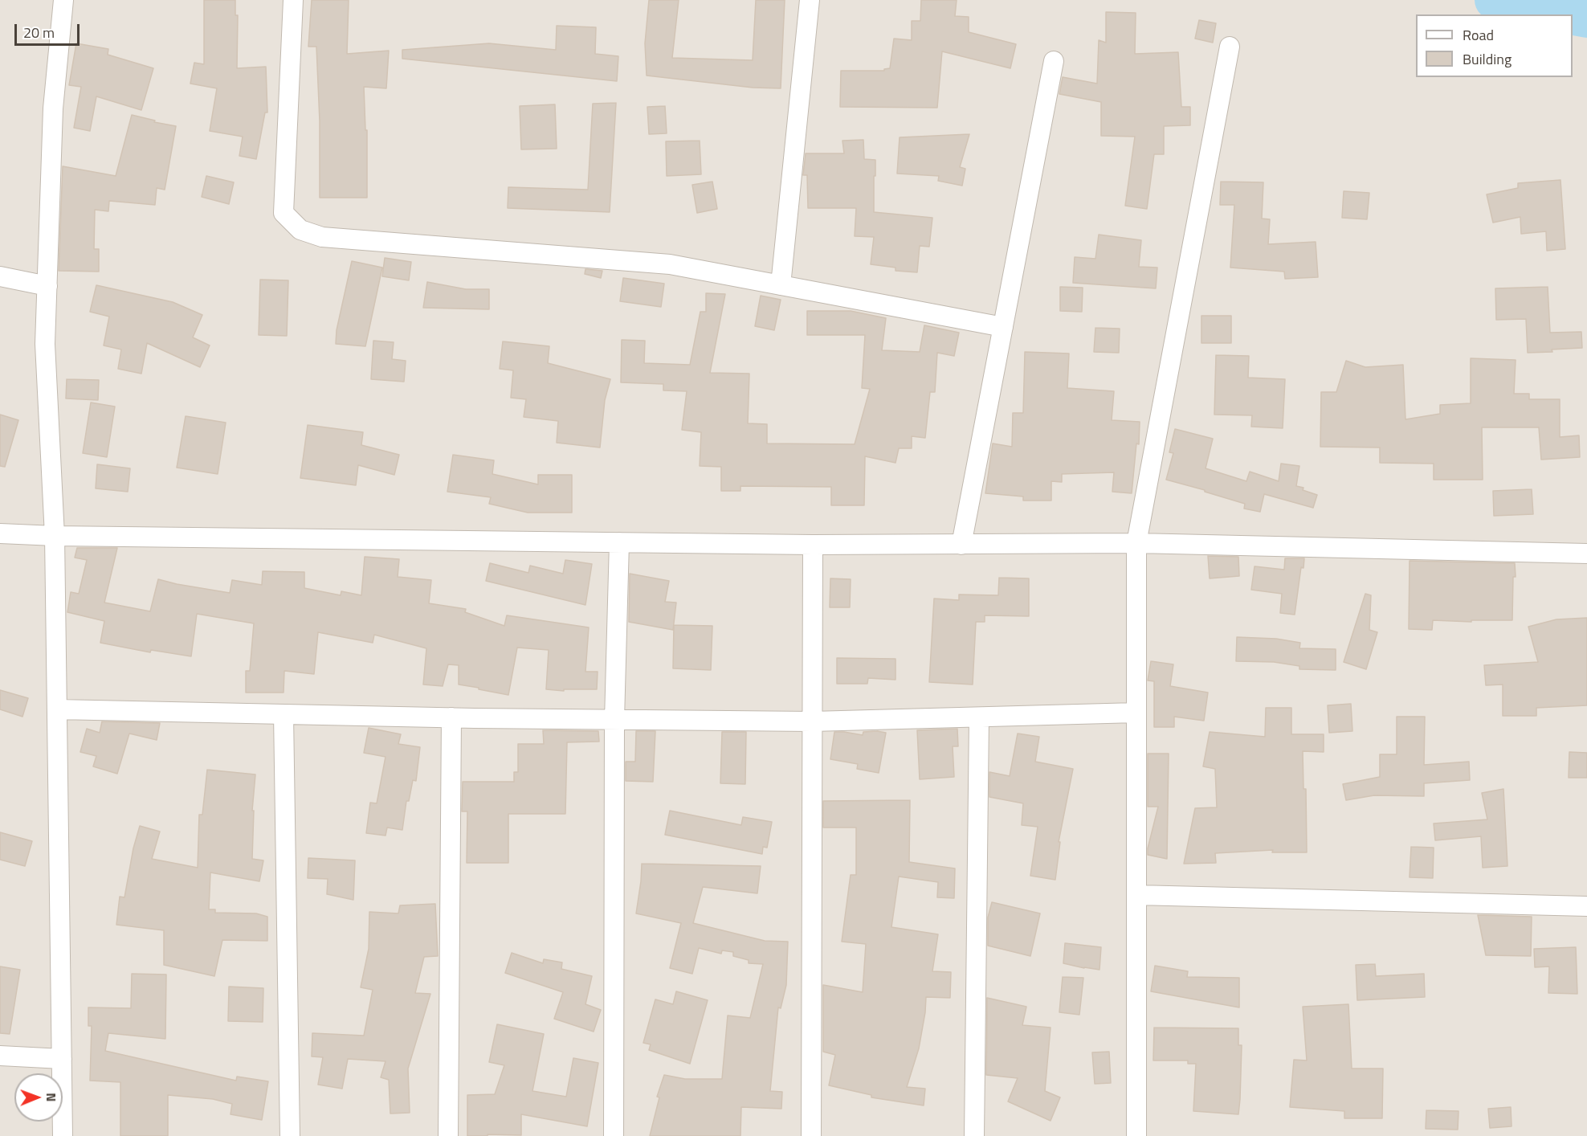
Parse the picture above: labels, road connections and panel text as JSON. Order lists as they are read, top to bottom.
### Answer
{
  "legend": ["Road", "Building"],
  "scale_bar": "20 m",
  "north": "right"
}
